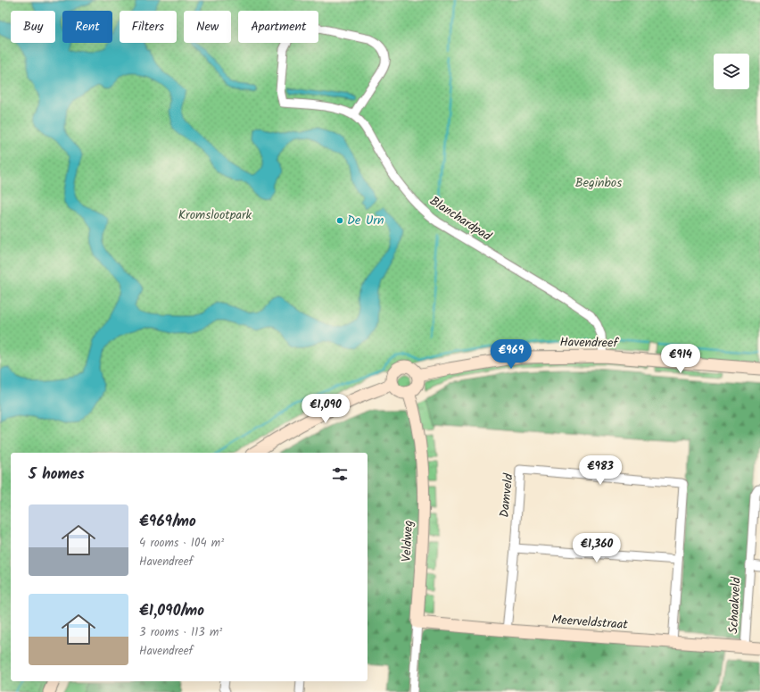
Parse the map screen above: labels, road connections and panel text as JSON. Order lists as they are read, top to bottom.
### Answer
{
  "streets": {
    "street": [
      "Blanchardpad",
      "Havendreef",
      "Damveld",
      "Veldweg",
      "Schaakveld",
      "Meerveldstraat"
    ]
  },
  "crossings": [
    ["Blanchardpad", "Havendreef"],
    ["Havendreef", "Veldweg"],
    ["Damveld", "Meerveldstraat"],
    ["Veldweg", "Meerveldstraat"],
    ["Schaakveld", "Meerveldstraat"]
  ],
  "parks": ["Beginbos", "Kromslootpark"],
  "places": ["De Urn"],
  "page": {
    "chip": [
      "Buy",
      "Rent",
      "Filters",
      "New",
      "Apartment"
    ],
    "price": [
      "€969",
      "€914",
      "€1,090",
      "€983",
      "€1,360"
    ],
    "heading": "5 homes",
    "list": [
      {
        "name": "€969/mo",
        "note": "4 rooms · 104 m² · Havendreef"
      },
      {
        "name": "€1,090/mo",
        "note": "3 rooms · 113 m² · Havendreef"
      }
    ]
  }
}
